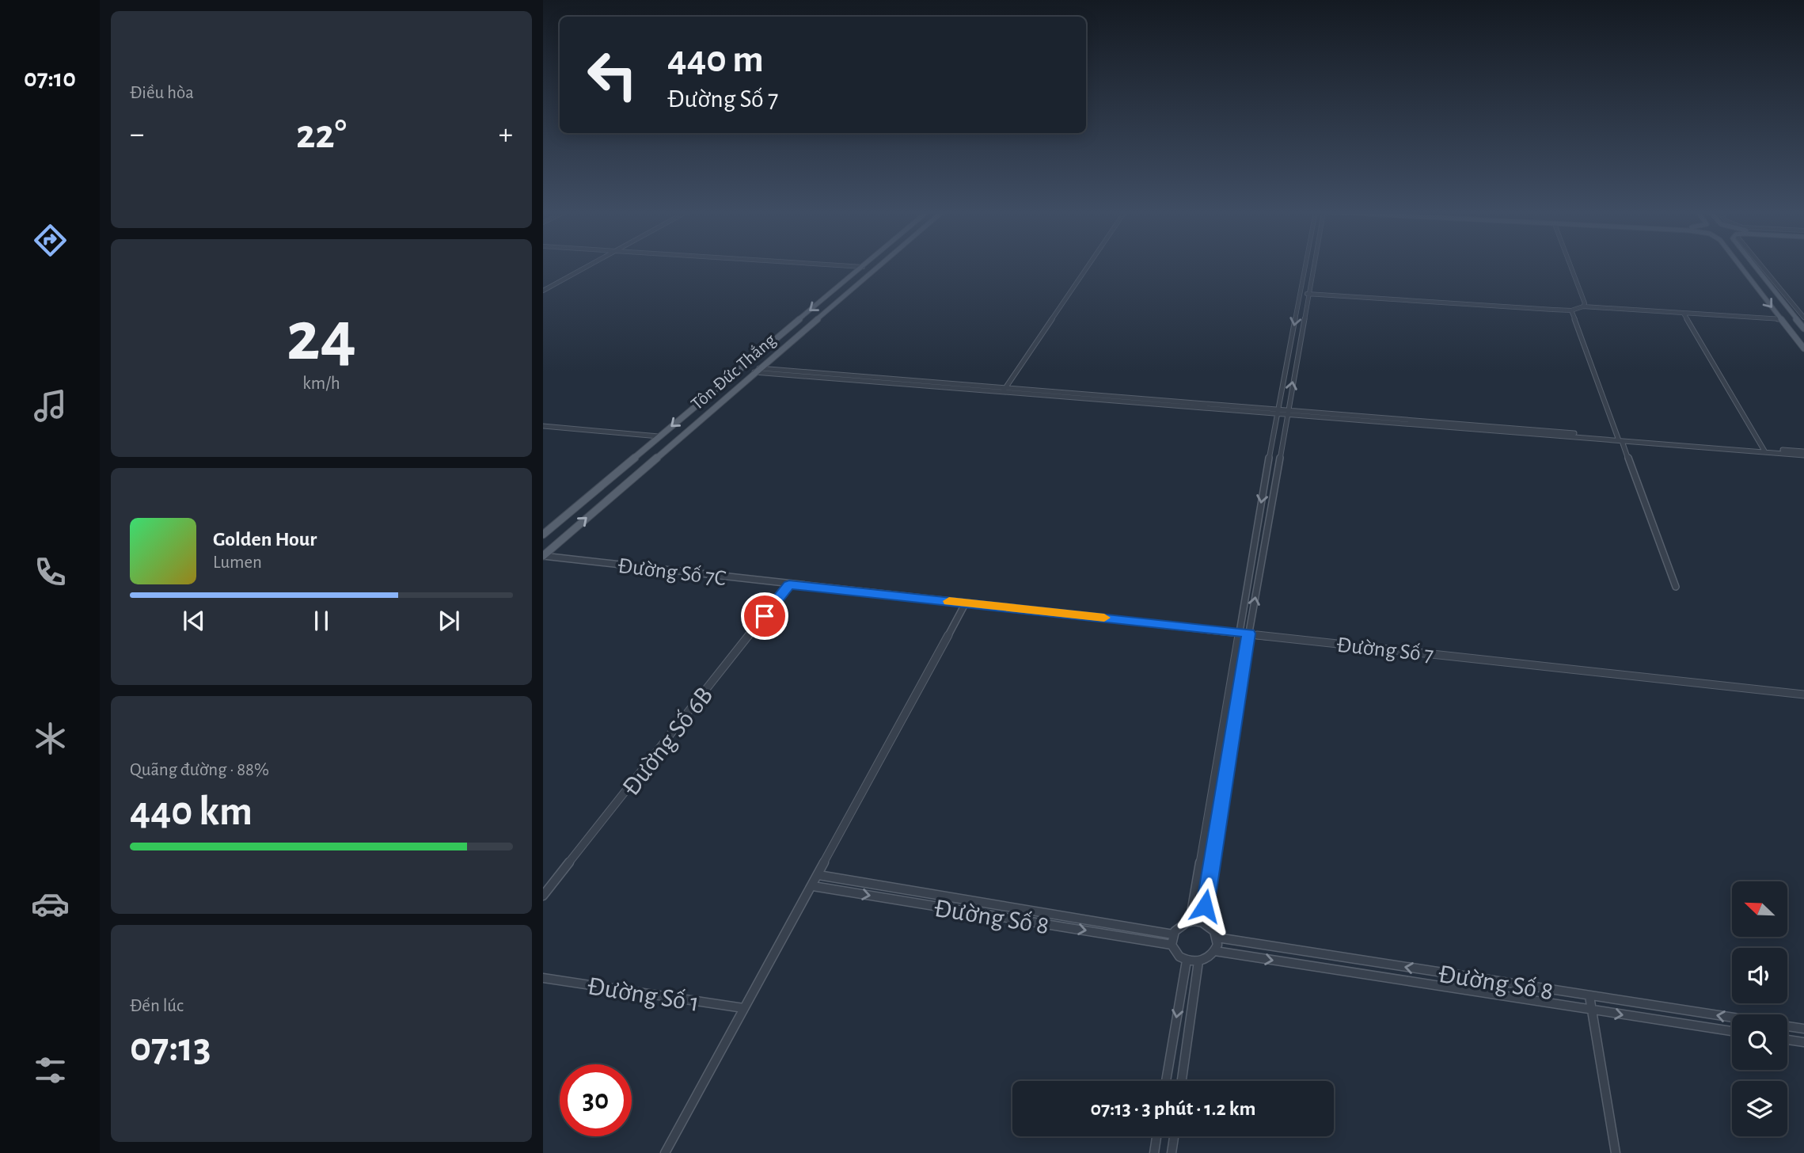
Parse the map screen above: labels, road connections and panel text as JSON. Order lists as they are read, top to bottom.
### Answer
{
  "streets": {
    "main road": ["Tôn Đức Thắng"],
    "street": [
      "Đường Số 7C",
      "Đường Số 7",
      "Đường Số 6B",
      "Đường Số 8",
      "Đường Số 1"
    ]
  },
  "crossings": [
    ["Tôn Đức Thắng", "Đường Số 7C"],
    ["Đường Số 7C", "Đường Số 7"],
    ["Đường Số 7C", "Đường Số 6B"]
  ],
  "north": "top left",
  "page": {
    "tabs": "07:10",
    "tile": [
      "Điều hòa",
      ["24", "km/h"],
      ["Quãng đường · 88%", "440 km"],
      ["Đến lúc", "07:13"]
    ],
    "turn": ["440 m", "Đường Số 7"],
    "heat": ["−", "22°", "+"],
    "song": ["Golden Hour", "Lumen"],
    "limit": "30",
    "trip": "07:13 · 3 phút · 1.2 km"
  }
}
